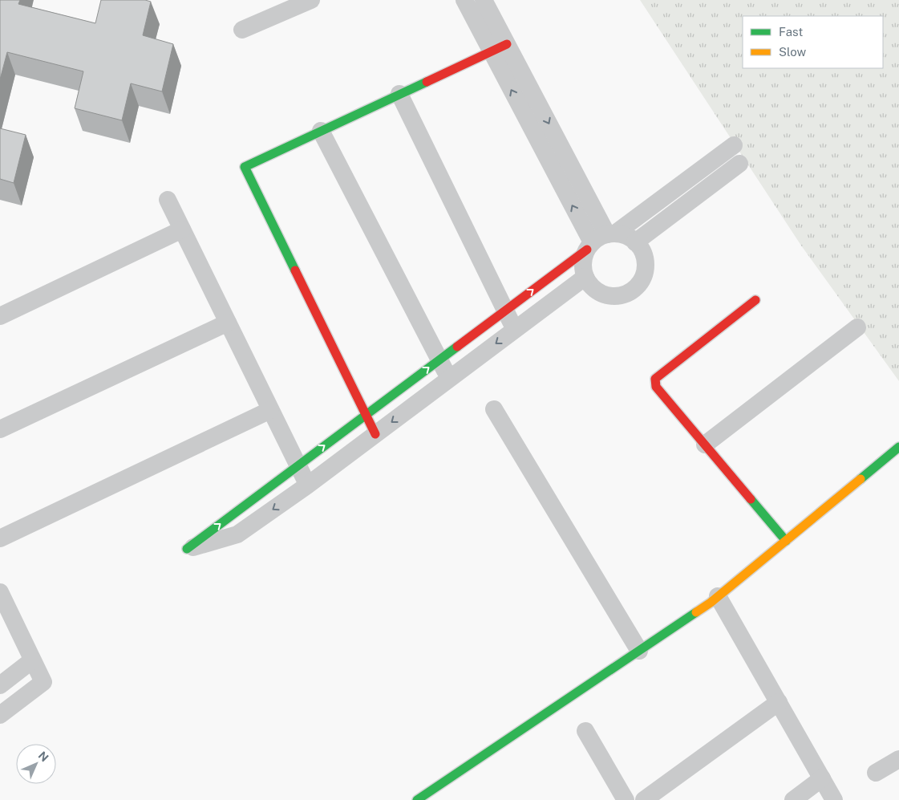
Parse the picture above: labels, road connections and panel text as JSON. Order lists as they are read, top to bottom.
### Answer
{
  "legend": ["Fast", "Slow"],
  "north": "top right"
}
